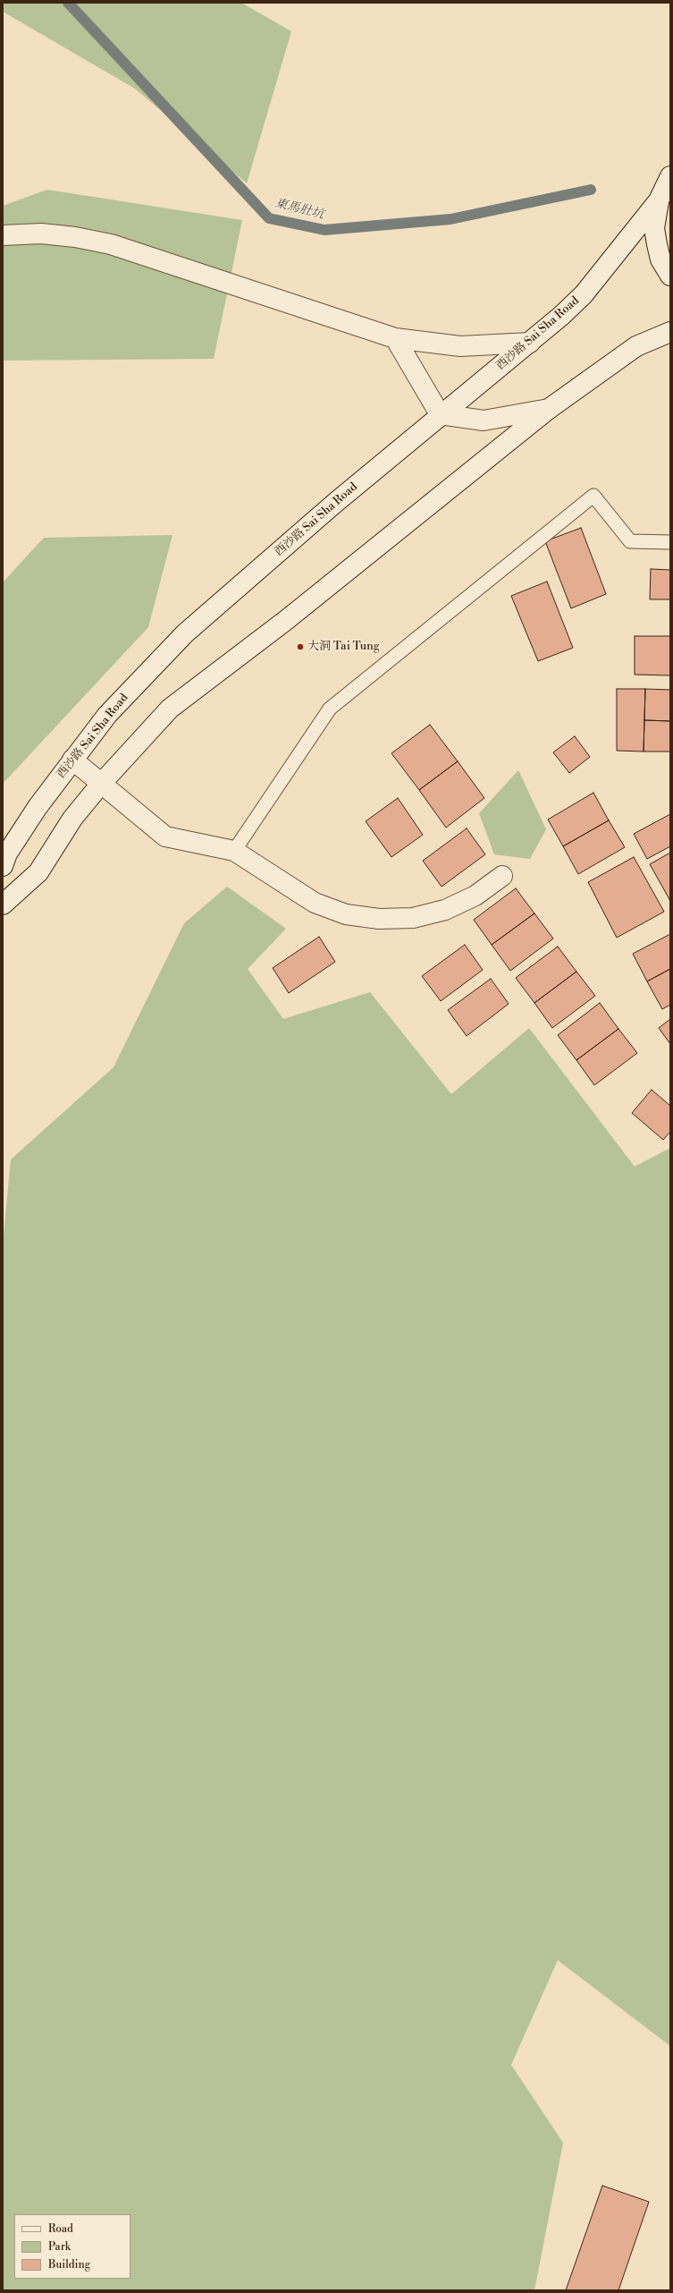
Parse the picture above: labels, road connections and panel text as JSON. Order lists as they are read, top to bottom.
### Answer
{
  "streets": {
    "main road": ["西沙路 Sai Sha Road"]
  },
  "water": ["東馬肚坑"],
  "places": ["大洞 Tai Tung"],
  "legend": ["Road", "Park", "Building"]
}
